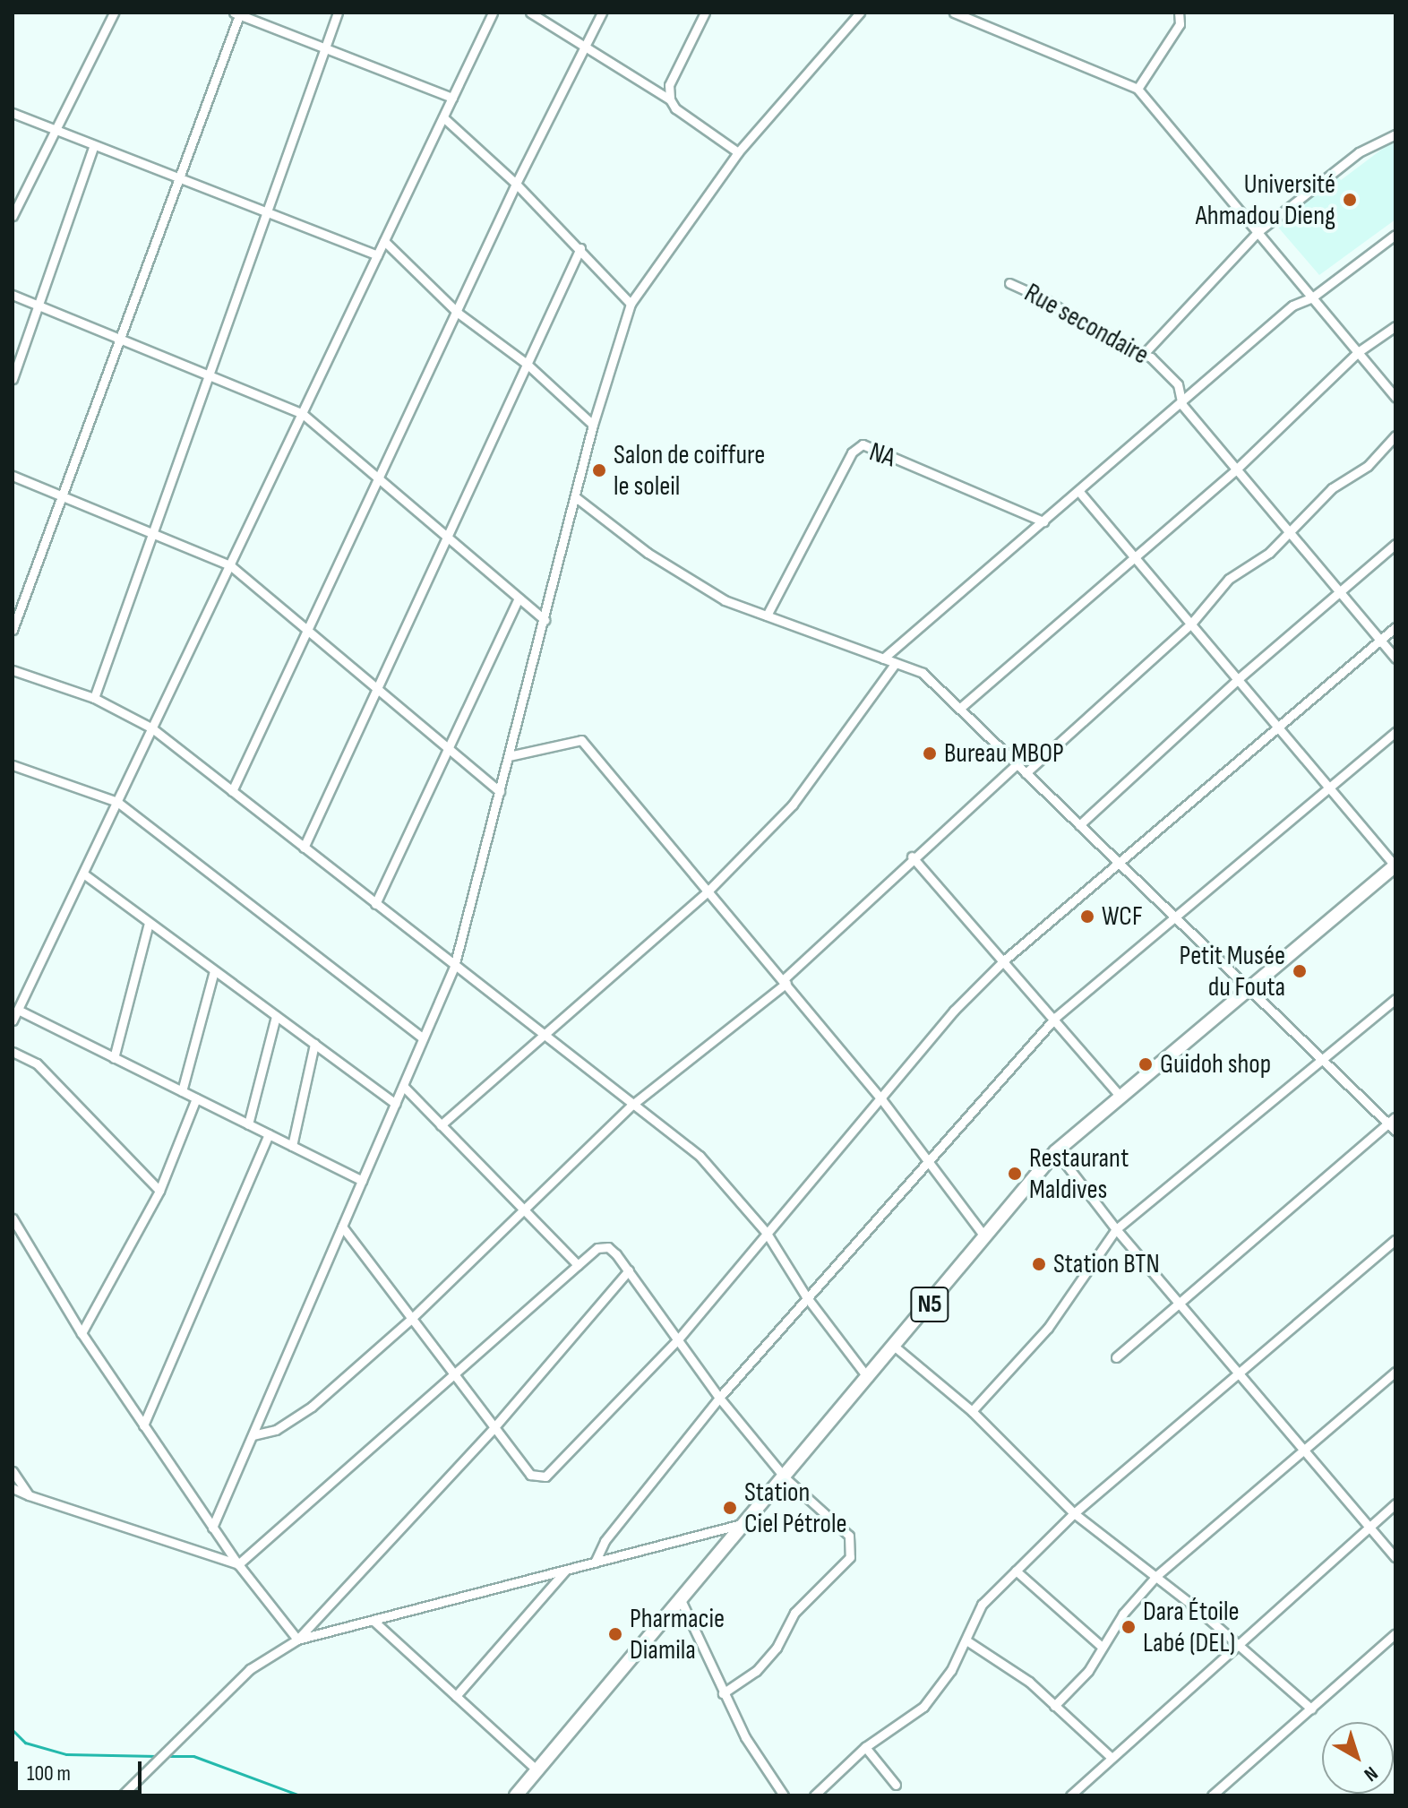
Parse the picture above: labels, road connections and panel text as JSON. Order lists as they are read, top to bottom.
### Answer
{
  "streets": {
    "highway": ["N5"],
    "street": ["Rue secondaire", "NA"]
  },
  "places": [
    "Université Ahmadou Dieng",
    "Salon de coiffure le soleil",
    "Bureau MBOP",
    "WCF",
    "Petit Musée du Fouta",
    "Guidoh shop",
    "Restaurant Maldives",
    "Station BTN",
    "Station Ciel Pétrole",
    "Dara Étoile Labé (DEL)",
    "Pharmacie Diamila"
  ],
  "scale_bar": "100 m",
  "north": "bottom right"
}
